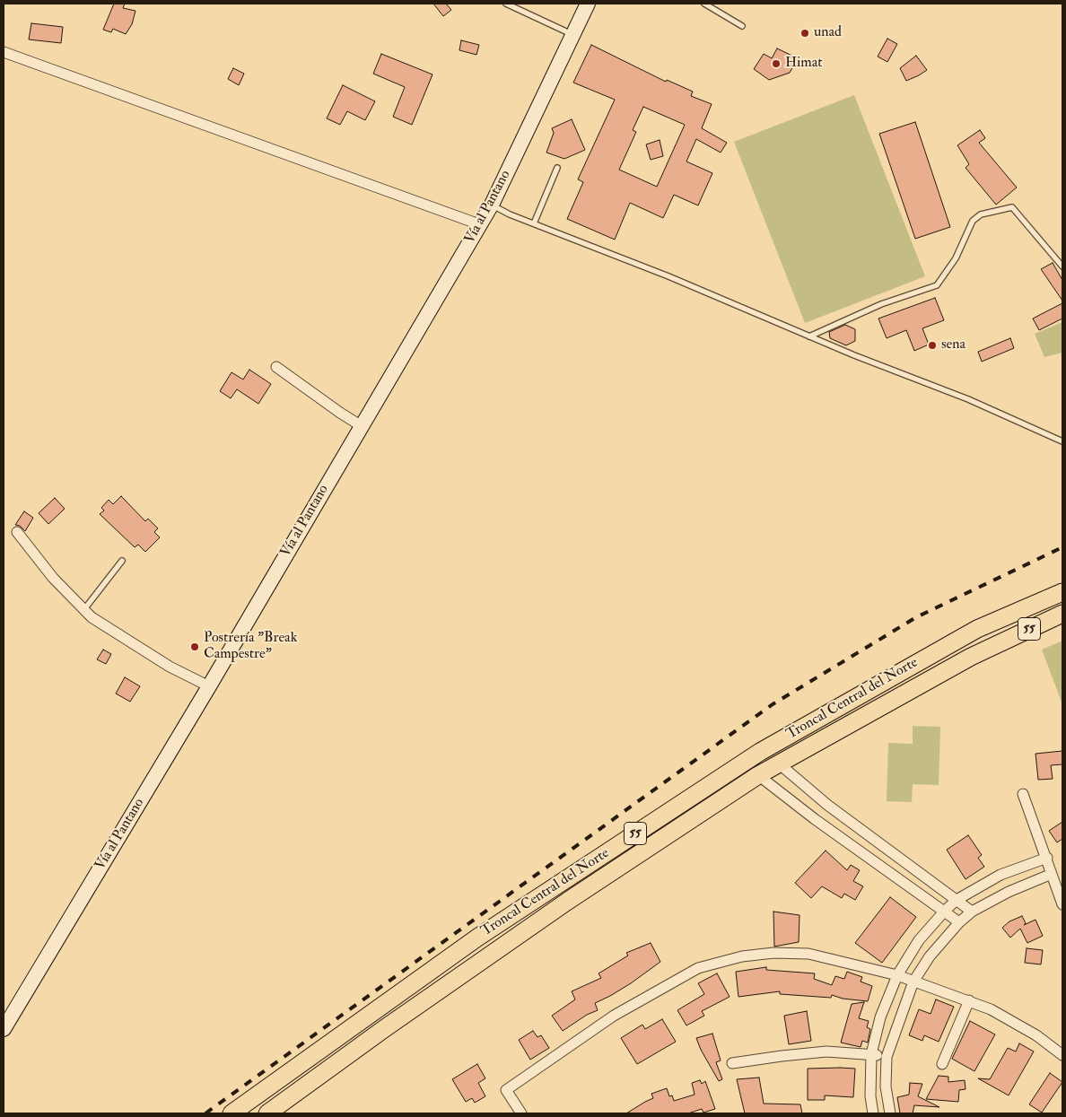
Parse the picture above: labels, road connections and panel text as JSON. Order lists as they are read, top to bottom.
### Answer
{
  "streets": {
    "highway": ["55", "Troncal Central del Norte"],
    "main road": ["Vía al Pantano"]
  },
  "places": [
    "unad",
    "Himat",
    "sena",
    "Postrería \"Break Campestre\""
  ]
}
